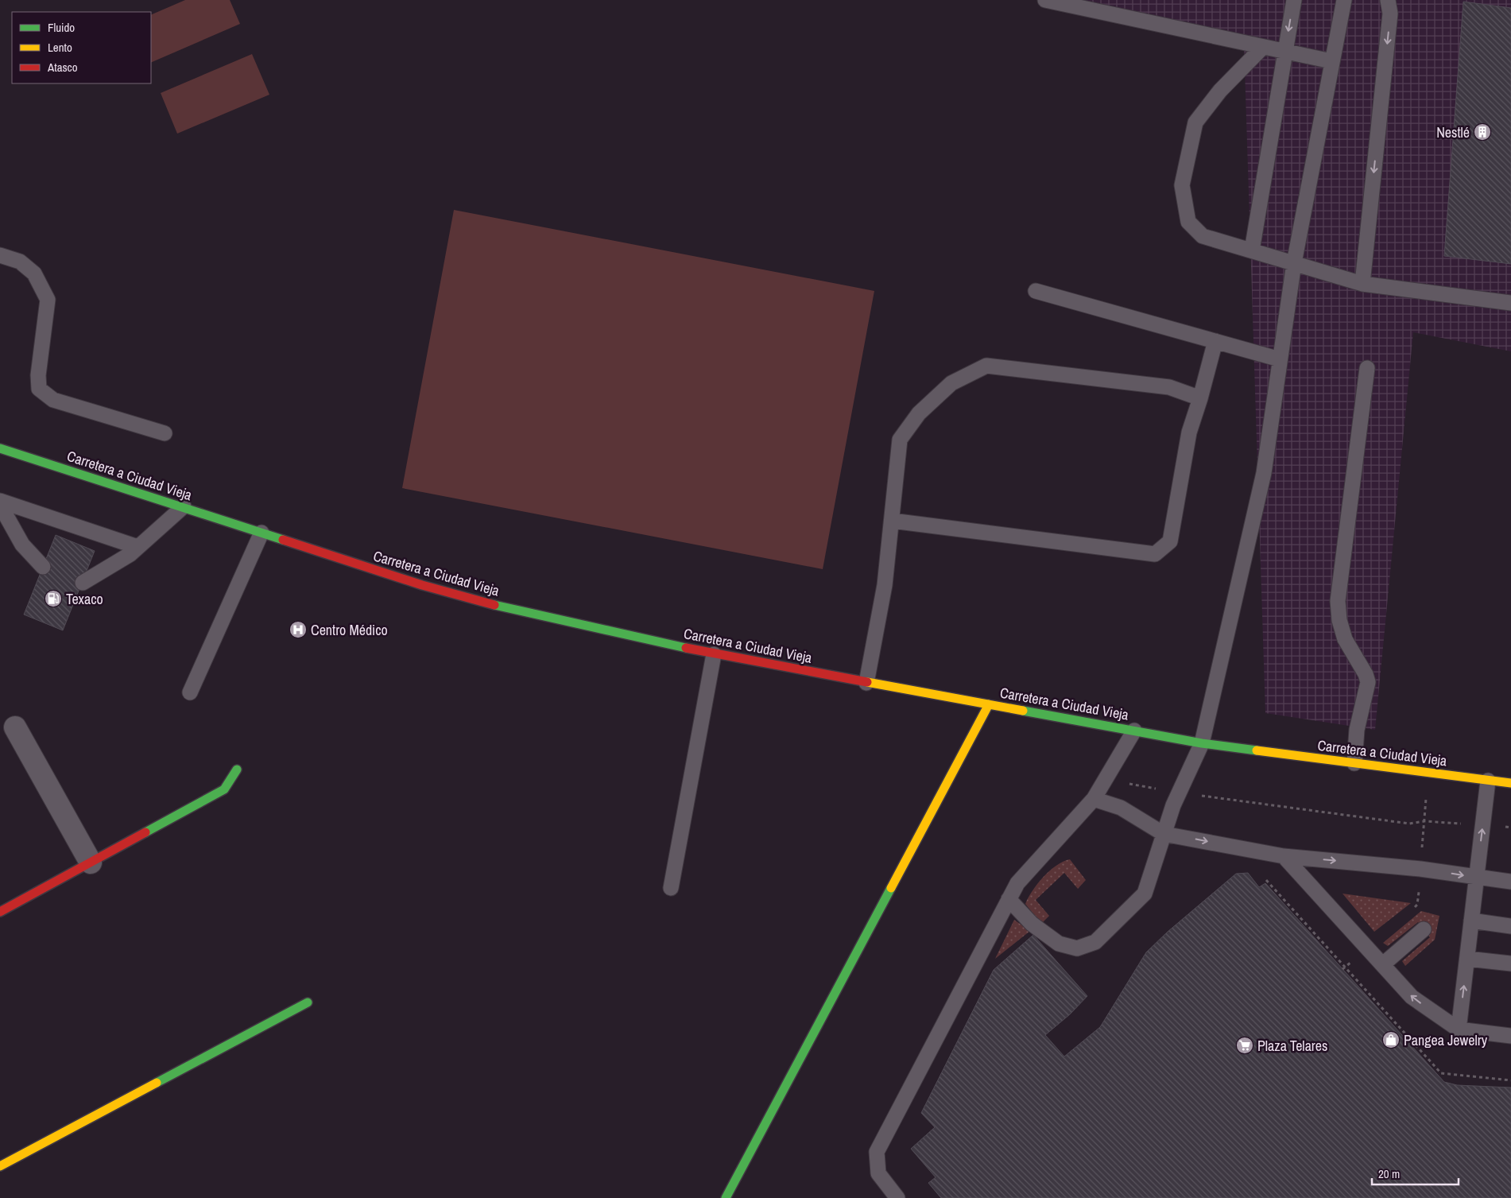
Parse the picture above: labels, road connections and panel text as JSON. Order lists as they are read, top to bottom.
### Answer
{
  "streets": {
    "main road": ["Carretera a Ciudad Vieja"]
  },
  "places": {
    "building": ["Nestlé"],
    "fuel station": ["Texaco"],
    "hospital": ["Centro Médico"],
    "shop": ["Pangea Jewelry"],
    "supermarket": ["Plaza Telares"]
  },
  "legend": ["Fluido", "Lento", "Atasco"],
  "scale_bar": "20 m"
}
